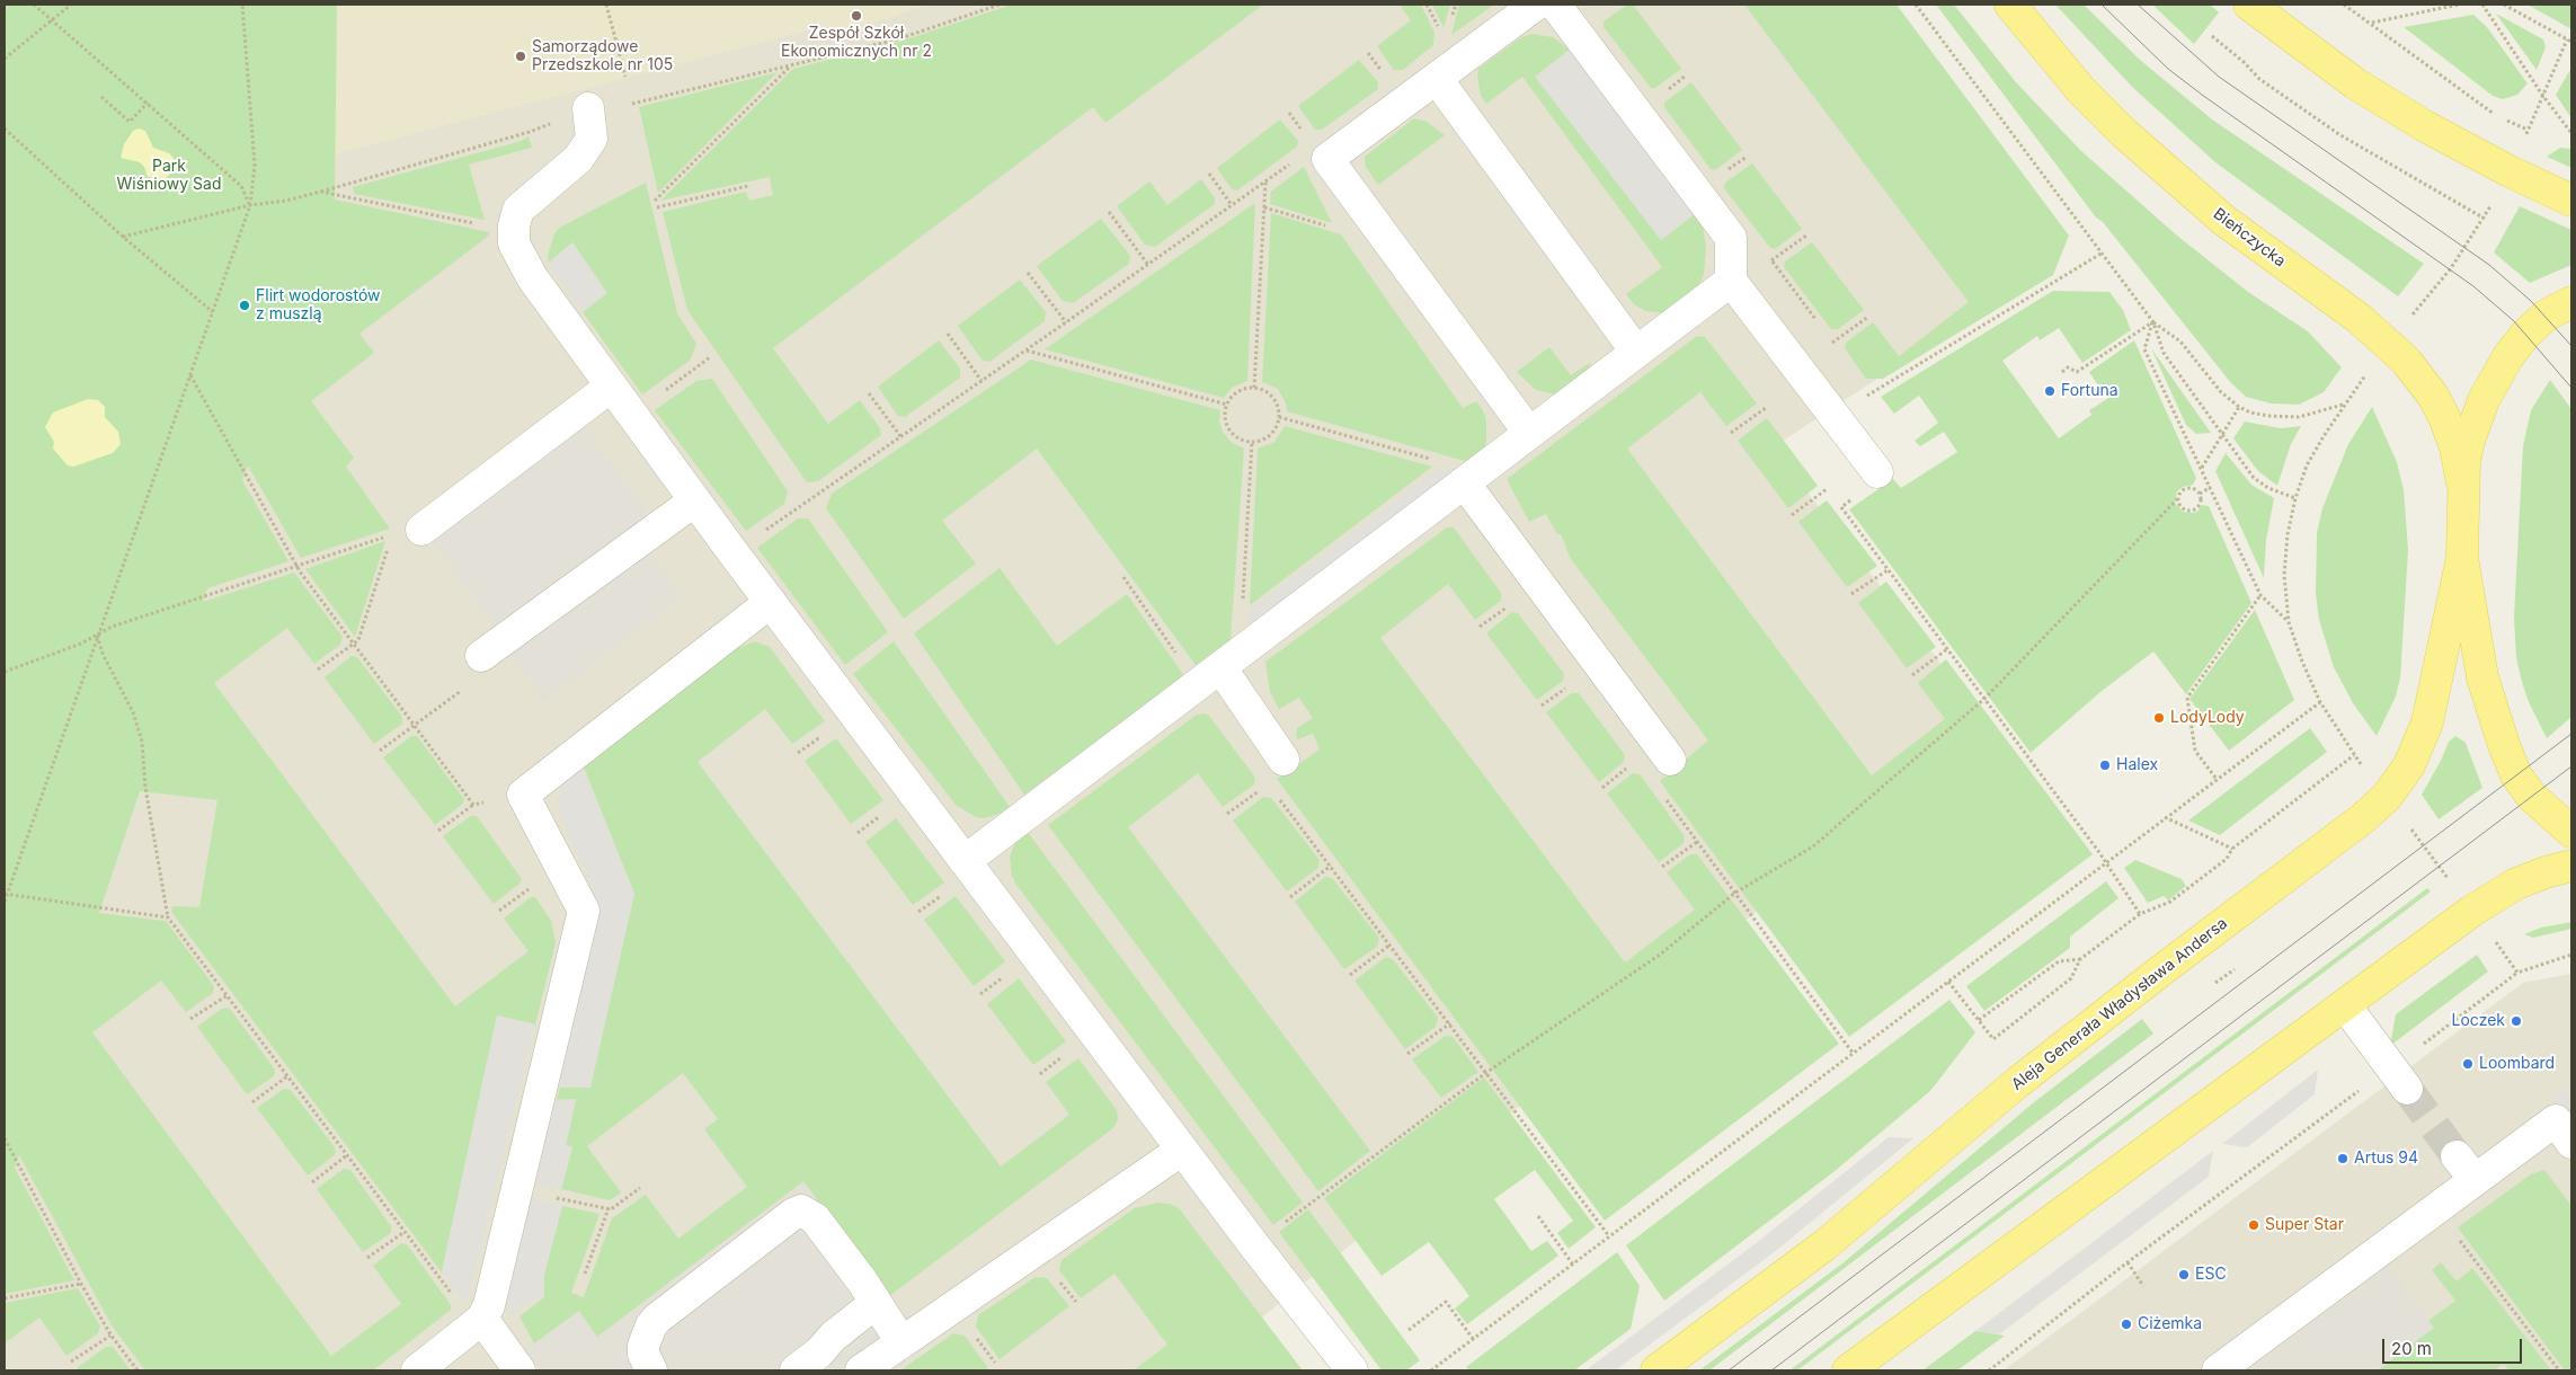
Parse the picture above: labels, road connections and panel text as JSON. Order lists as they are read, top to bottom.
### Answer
{
  "streets": {
    "main road": ["Bieńczycka", "Aleja Generała Władysława Andersa"]
  },
  "parks": ["Park Wiśniowy Sad"],
  "places": [
    "Zespół Szkół Ekonomicznych nr 2",
    "Samorządowe Przedszkole nr 105",
    "Flirt wodorostów z muszlą",
    "Fortuna",
    "LodyLody",
    "Halex",
    "Loczek",
    "Loombard",
    "Artus 94",
    "Super Star",
    "ESC",
    "Ciżemka"
  ],
  "scale_bar": "20 m"
}
